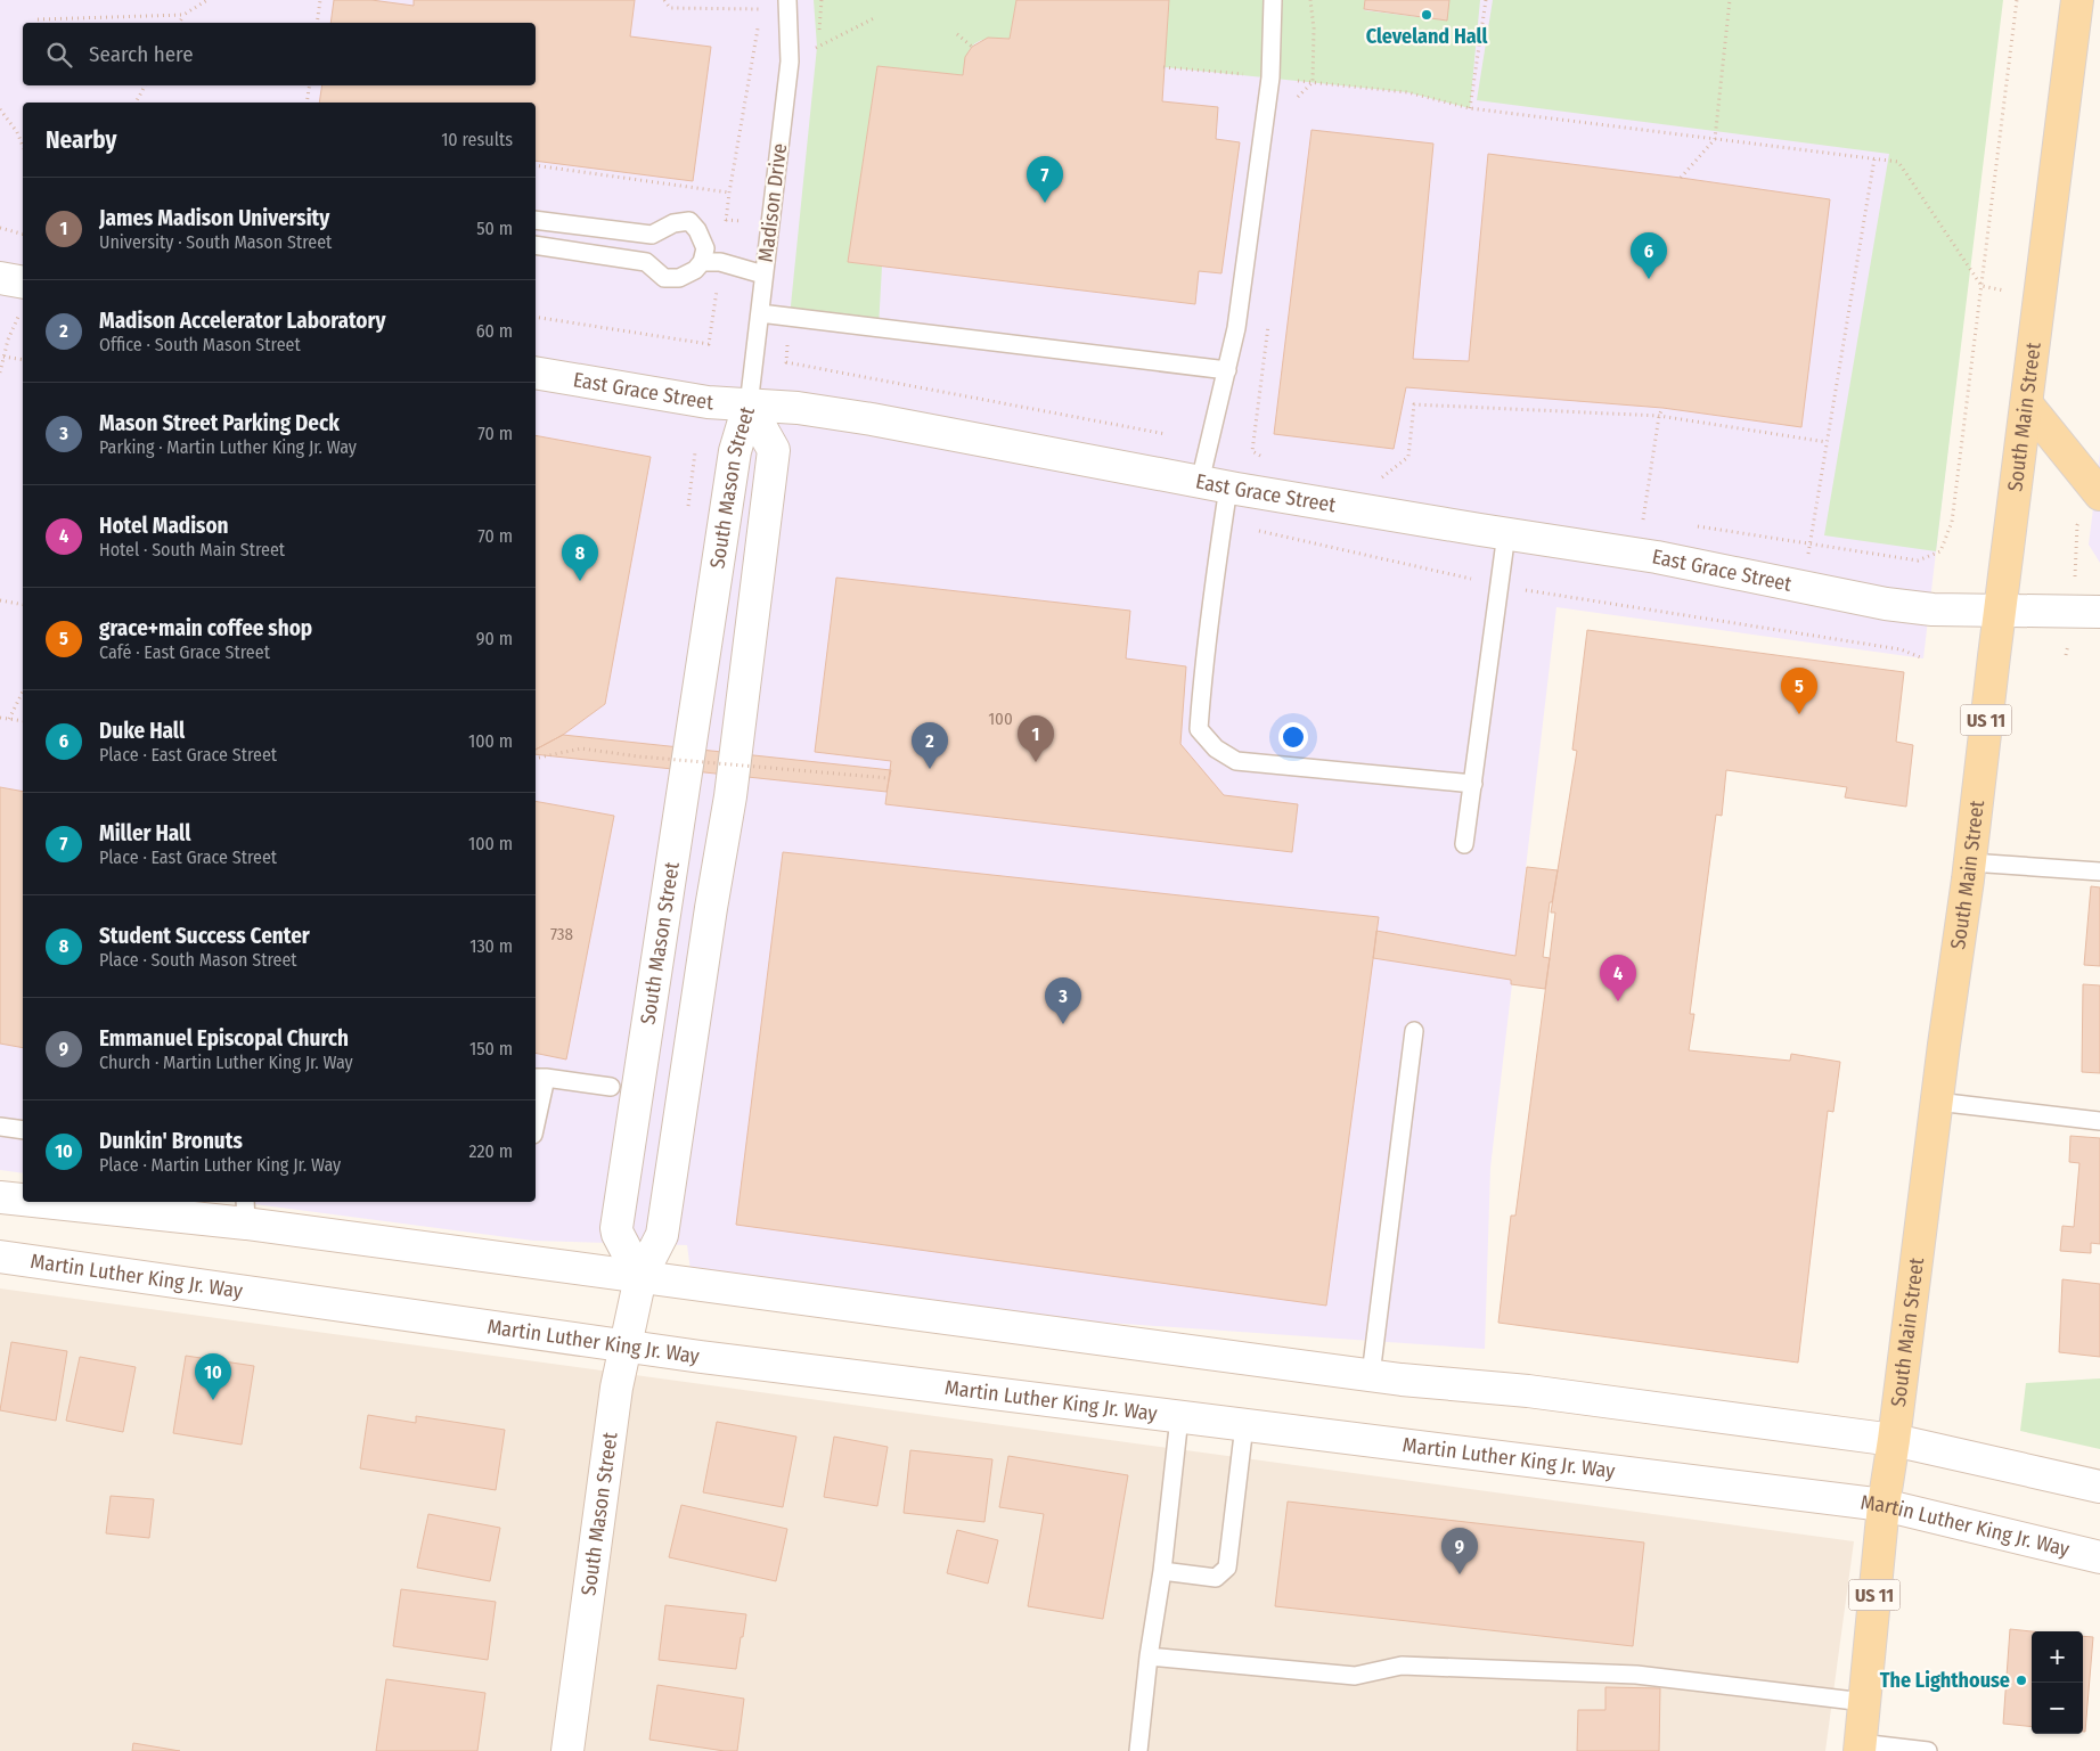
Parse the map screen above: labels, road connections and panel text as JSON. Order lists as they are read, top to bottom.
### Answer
{
  "streets": {
    "main road": [
      "East Grace Street",
      "South Main Street",
      "South Mason Street",
      "US 11",
      "Martin Luther King Jr. Way"
    ],
    "lane": ["Madison Drive"]
  },
  "crossings": [
    ["Madison Drive", "East Grace Street"],
    ["Madison Drive", "South Mason Street"],
    ["East Grace Street", "South Main Street"],
    ["East Grace Street", "South Mason Street"],
    ["South Main Street", "Martin Luther King Jr. Way"],
    ["South Mason Street", "Martin Luther King Jr. Way"]
  ],
  "places": ["Cleveland Hall", "The Lighthouse"],
  "house_numbers": ["100", "738"],
  "page": {
    "search": "Search here",
    "heading": ["Nearby", "10 results"],
    "pins": [
      "7",
      "6",
      "8",
      "5",
      "1",
      "2",
      "4",
      "3",
      "10",
      "9"
    ],
    "list": [
      {
        "mark": "1",
        "name": "James Madison University",
        "note": "University · South Mason Street",
        "value": "50 m"
      },
      {
        "mark": "2",
        "name": "Madison Accelerator Laboratory",
        "note": "Office · South Mason Street",
        "value": "60 m"
      },
      {
        "mark": "3",
        "name": "Mason Street Parking Deck",
        "note": "Parking · Martin Luther King Jr. Way",
        "value": "70 m"
      },
      {
        "mark": "4",
        "name": "Hotel Madison",
        "note": "Hotel · South Main Street",
        "value": "70 m"
      },
      {
        "mark": "5",
        "name": "grace+main coffee shop",
        "note": "Café · East Grace Street",
        "value": "90 m"
      },
      {
        "mark": "6",
        "name": "Duke Hall",
        "note": "Place · East Grace Street",
        "value": "100 m"
      },
      {
        "mark": "7",
        "name": "Miller Hall",
        "note": "Place · East Grace Street",
        "value": "100 m"
      },
      {
        "mark": "8",
        "name": "Student Success Center",
        "note": "Place · South Mason Street",
        "value": "130 m"
      },
      {
        "mark": "9",
        "name": "Emmanuel Episcopal Church",
        "note": "Church · Martin Luther King Jr. Way",
        "value": "150 m"
      },
      {
        "mark": "10",
        "name": "Dunkin' Bronuts",
        "note": "Place · Martin Luther King Jr. Way",
        "value": "220 m"
      }
    ],
    "map_buttons": ["+", "−"]
  }
}
